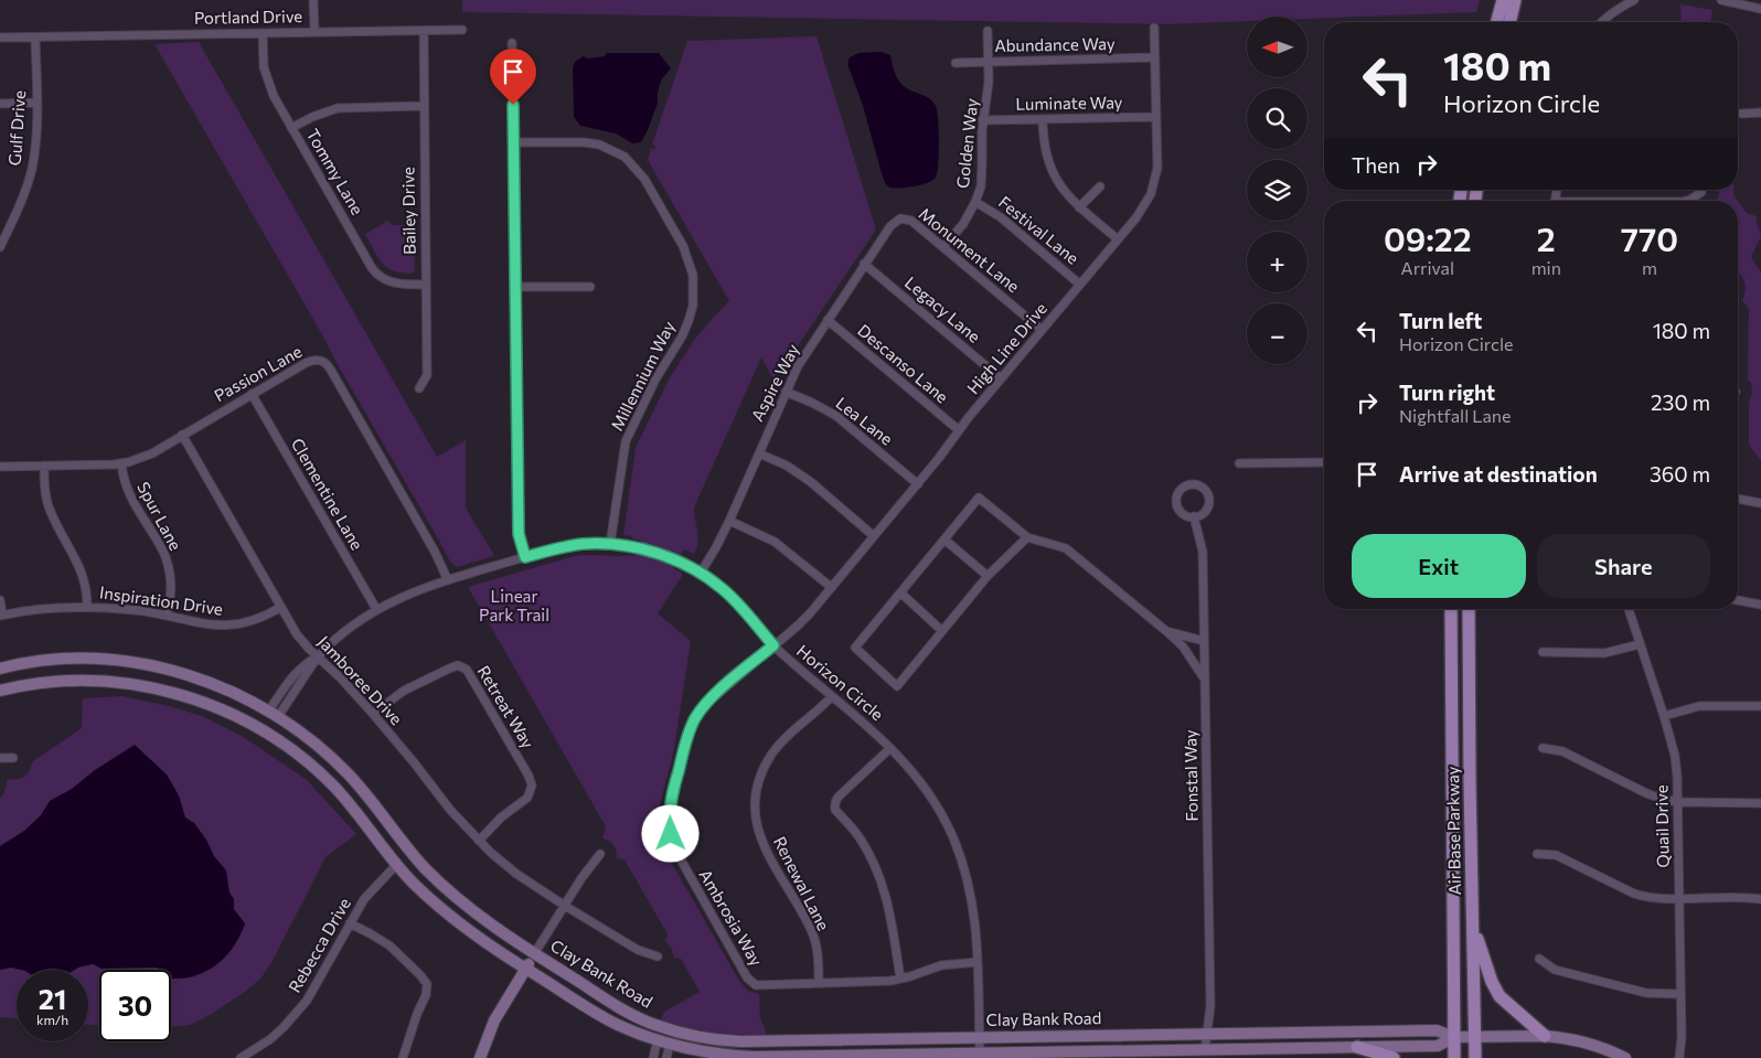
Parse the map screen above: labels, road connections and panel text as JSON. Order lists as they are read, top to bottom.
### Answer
{
  "streets": {
    "main road": ["Air Base Parkway"],
    "street": [
      "Portland Drive",
      "Abundance Way",
      "Luminate Way",
      "Gulf Drive",
      "Golden Way",
      "Tommy Lane",
      "Bailey Drive",
      "Festival Lane",
      "Monument Lane",
      "Legacy Lane",
      "High Line Drive",
      "Descanso Lane",
      "Passion Lane",
      "Millennium Way",
      "Aspire Way",
      "Lea Lane",
      "Clementine Lane",
      "Spur Lane",
      "Inspiration Drive",
      "Jamboree Drive",
      "Horizon Circle",
      "Retreat Way",
      "Fonstal Way",
      "Quail Drive",
      "Renewal Lane",
      "Ambrosia Way",
      "Rebecca Drive",
      "Clay Bank Road"
    ]
  },
  "crossings": [
    ["Portland Drive", "Gulf Drive"],
    ["Portland Drive", "Tommy Lane"],
    ["Portland Drive", "Bailey Drive"],
    ["Abundance Way", "Golden Way"],
    ["Abundance Way", "High Line Drive"],
    ["Luminate Way", "Golden Way"],
    ["Luminate Way", "High Line Drive"],
    ["Golden Way", "Festival Lane"],
    ["Golden Way", "Monument Lane"],
    ["Tommy Lane", "Bailey Drive"],
    ["Festival Lane", "High Line Drive"],
    ["Monument Lane", "High Line Drive"],
    ["Monument Lane", "Aspire Way"],
    ["Legacy Lane", "High Line Drive"],
    ["Legacy Lane", "Aspire Way"],
    ["High Line Drive", "Descanso Lane"],
    ["High Line Drive", "Lea Lane"],
    ["High Line Drive", "Horizon Circle"],
    ["High Line Drive", "Ambrosia Way"],
    ["Descanso Lane", "Aspire Way"],
    ["Passion Lane", "Clementine Lane"],
    ["Passion Lane", "Spur Lane"],
    ["Passion Lane", "Jamboree Drive"],
    ["Passion Lane", "Horizon Circle"],
    ["Millennium Way", "Horizon Circle"],
    ["Aspire Way", "Lea Lane"],
    ["Aspire Way", "Horizon Circle"],
    ["Clementine Lane", "Horizon Circle"],
    ["Spur Lane", "Inspiration Drive"],
    ["Inspiration Drive", "Jamboree Drive"],
    ["Jamboree Drive", "Horizon Circle"],
    ["Jamboree Drive", "Retreat Way"],
    ["Horizon Circle", "Renewal Lane"],
    ["Horizon Circle", "Ambrosia Way"],
    ["Horizon Circle", "Clay Bank Road"],
    ["Fonstal Way", "Clay Bank Road"],
    ["Air Base Parkway", "Clay Bank Road"],
    ["Renewal Lane", "Ambrosia Way"],
    ["Rebecca Drive", "Clay Bank Road"]
  ],
  "parks": ["Linear Park Trail"],
  "north": "left",
  "page": {
    "map_buttons": ["+", "−"],
    "turn": ["180 m", "Horizon Circle"],
    "then": "Then",
    "eta": [
      "09:22",
      "Arrival",
      "2",
      "min",
      "770",
      "m"
    ],
    "list": [
      {
        "name": "Turn left",
        "note": "Horizon Circle",
        "value": "180 m"
      },
      {
        "name": "Turn right",
        "note": "Nightfall Lane",
        "value": "230 m"
      },
      {
        "name": "Arrive at destination",
        "value": "360 m"
      }
    ],
    "buttons": ["Exit", "Share"],
    "speed": "21 km/h",
    "limit": "30"
  }
}
